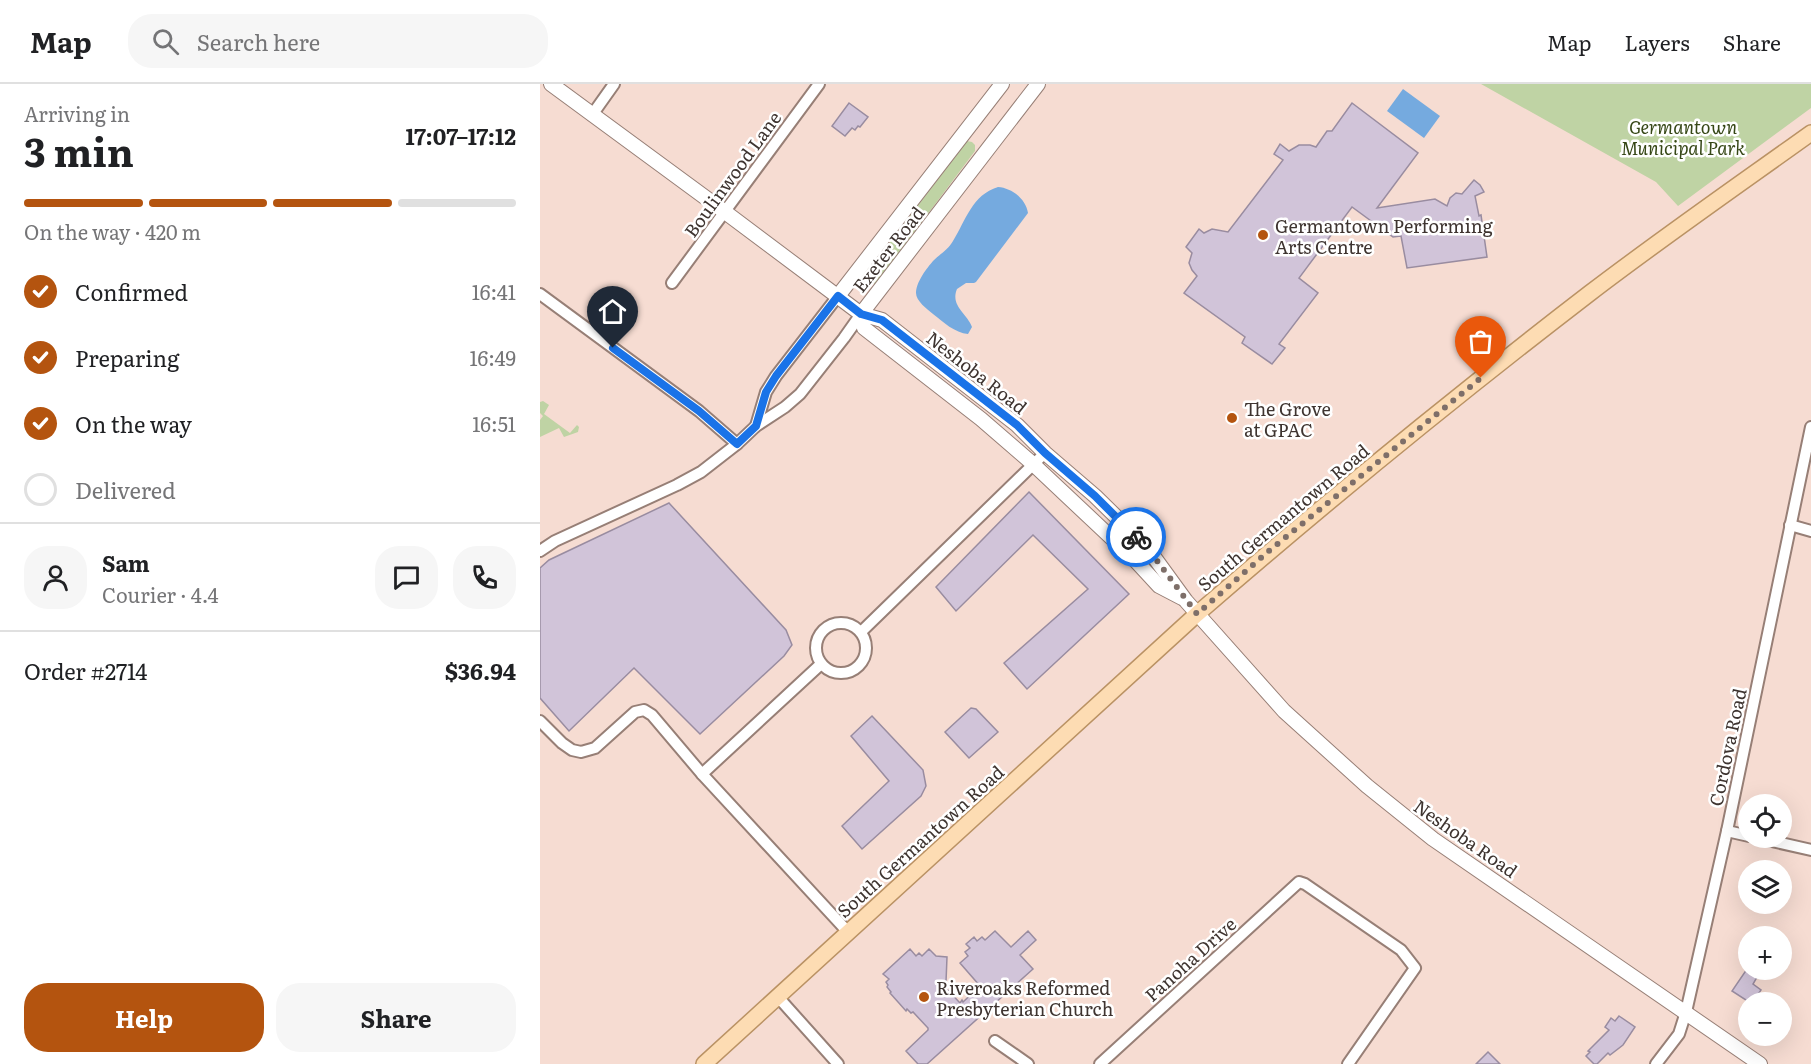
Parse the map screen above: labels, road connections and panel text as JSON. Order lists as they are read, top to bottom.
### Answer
{
  "streets": {
    "main road": ["South Germantown Road"],
    "street": [
      "Boulinwood Lane",
      "Exeter Road",
      "Neshoba Road",
      "Cordova Road",
      "Panoha Drive"
    ]
  },
  "crossings": [
    ["Boulinwood Lane", "Neshoba Road"],
    ["Exeter Road", "Neshoba Road"],
    ["Neshoba Road", "South Germantown Road"],
    ["Neshoba Road", "Cordova Road"]
  ],
  "parks": ["Germantown Municipal Park"],
  "places": ["Germantown Performing Arts Centre", "The Grove at GPAC", "Riveroaks Reformed Presbyterian Church"],
  "page": {
    "header": "Map",
    "search": "Search here",
    "nav": ["Map", "Layers", "Share"],
    "heading": ["3 min", "Arriving in", "17:07–17:12"],
    "panel": [
      "Sam",
      "Courier · 4.4",
      "Order #2714",
      "$36.94"
    ],
    "bar": "On the way · 420 m",
    "list": [
      ["Confirmed", "16:41"],
      ["Preparing", "16:49"],
      ["On the way", "16:51"],
      "Delivered"
    ],
    "map_buttons": ["+", "−"],
    "buttons": ["Help", "Share"]
  }
}
